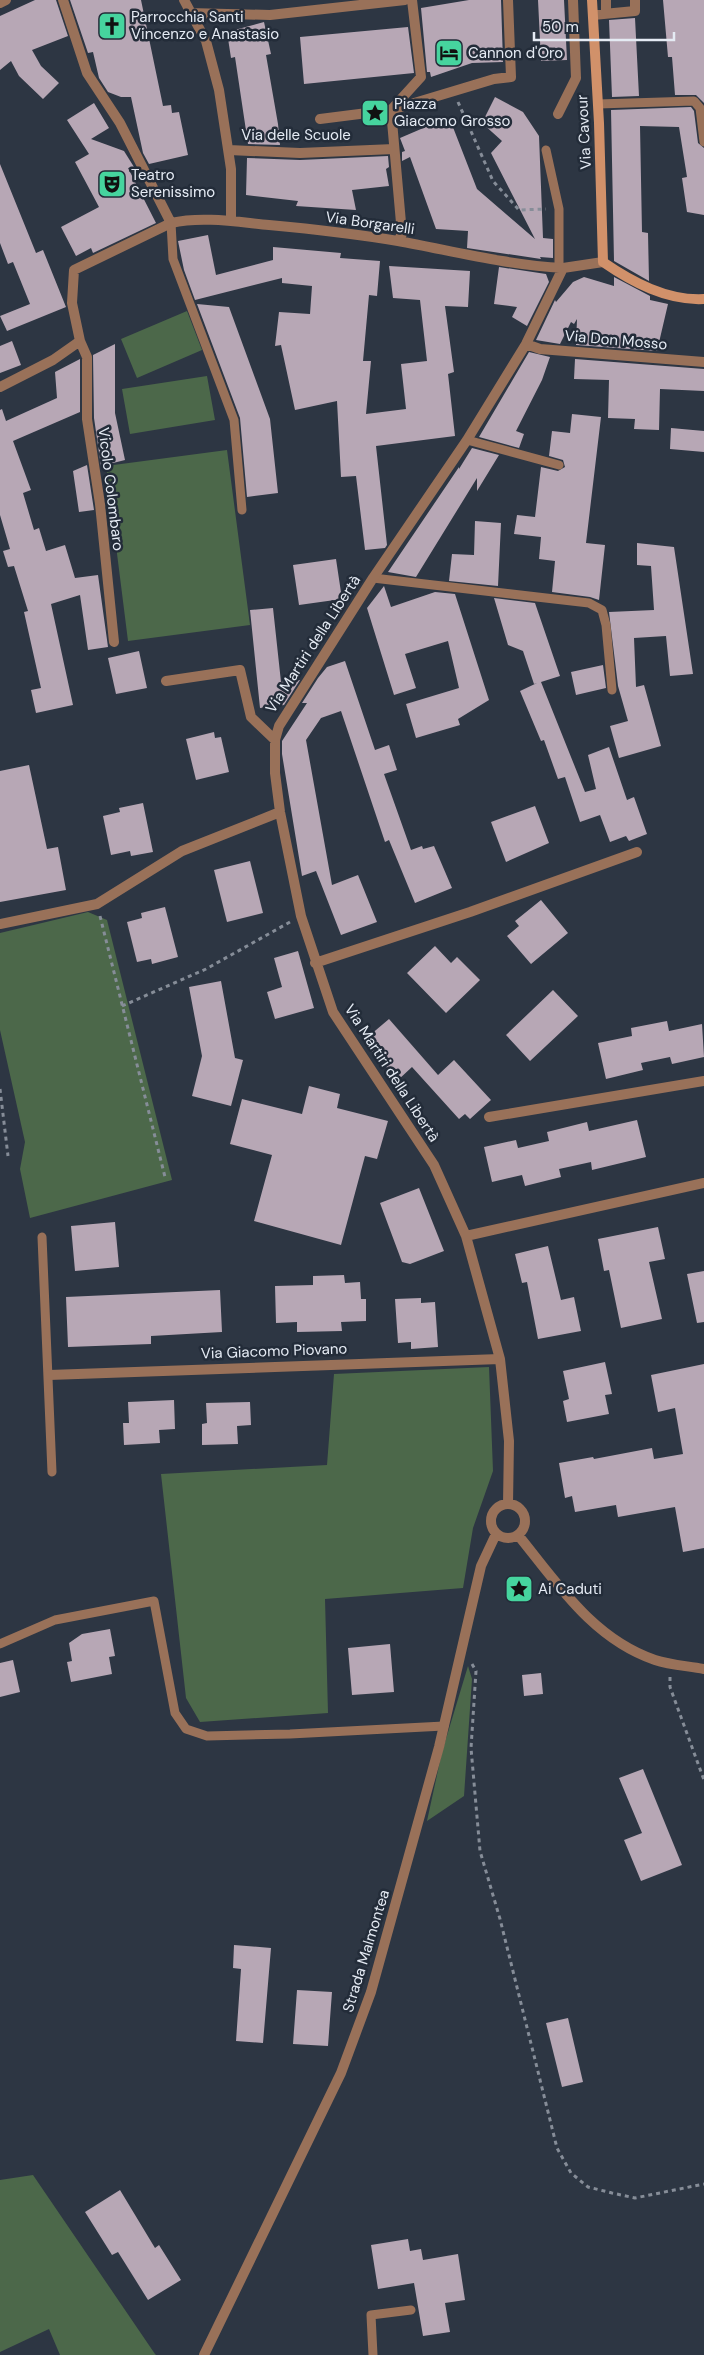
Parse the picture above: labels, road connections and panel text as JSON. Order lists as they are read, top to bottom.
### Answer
{
  "streets": {
    "street": [
      "Via Cavour",
      "Via delle Scuole",
      "Via Borgarelli",
      "Via Don Mosso",
      "Vicolo Colombaro",
      "Via Martiri della Libertà",
      "Via Giacomo Piovano",
      "Strada Malmontea"
    ]
  },
  "crossings": [
    ["Via Borgarelli", "Vicolo Colombaro"],
    ["Via Borgarelli", "Via Martiri della Libertà"],
    ["Via Don Mosso", "Via Martiri della Libertà"],
    ["Via Martiri della Libertà", "Via Giacomo Piovano"],
    ["Via Martiri della Libertà", "Strada Malmontea"]
  ],
  "places": {
    "church": ["Parrocchia Santi Vincenzo e Anastasio"],
    "hotel": ["Cannon d'Oro"],
    "place": ["Piazza Giacomo Grosso", "Ai Caduti"],
    "theatre": ["Teatro Serenissimo"]
  },
  "scale_bar": "50 m"
}
